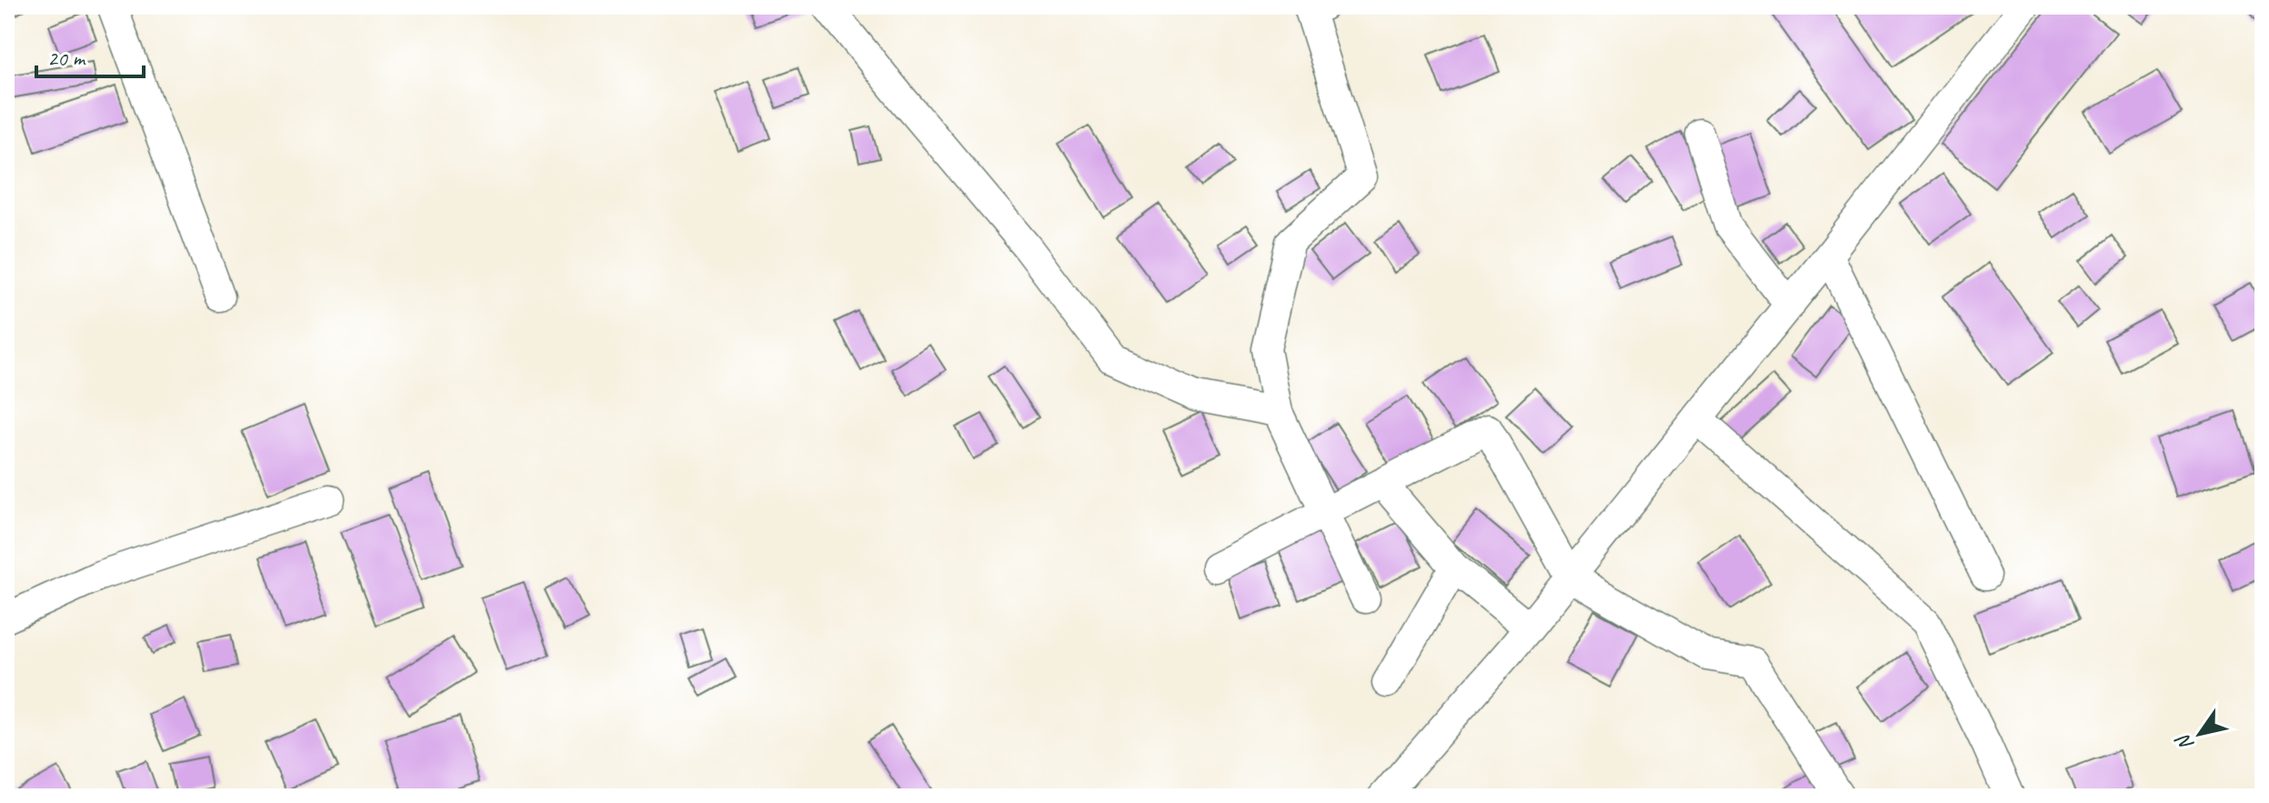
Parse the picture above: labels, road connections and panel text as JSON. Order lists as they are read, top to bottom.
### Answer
{
  "scale_bar": "20 m",
  "north": "bottom left"
}
